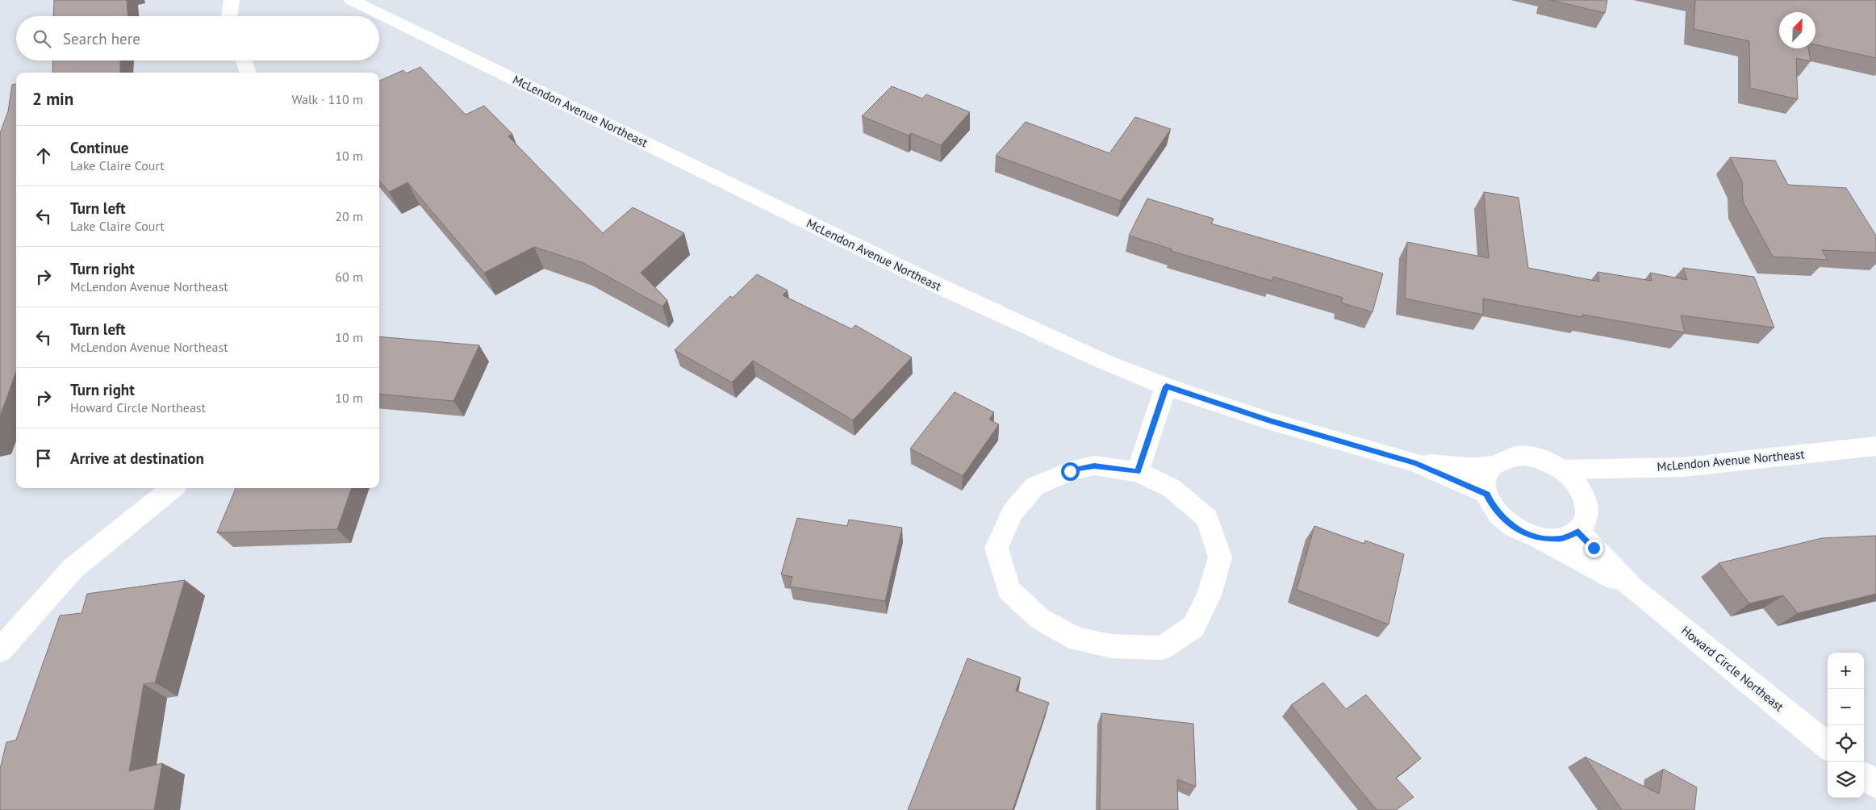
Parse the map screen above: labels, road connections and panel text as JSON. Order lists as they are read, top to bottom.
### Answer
{
  "streets": {
    "street": ["McLendon Avenue Northeast", "Howard Circle Northeast"]
  },
  "crossings": [
    ["McLendon Avenue Northeast", "Howard Circle Northeast"]
  ],
  "north": "top right",
  "page": {
    "search": "Search here",
    "heading": ["2 min", "Walk · 110 m"],
    "list": [
      ["Continue", "Lake Claire Court", "10 m"],
      ["Turn left", "Lake Claire Court", "20 m"],
      ["Turn right", "McLendon Avenue Northeast", "60 m"],
      ["Turn left", "McLendon Avenue Northeast", "10 m"],
      ["Turn right", "Howard Circle Northeast", "10 m"],
      "Arrive at destination"
    ],
    "map_buttons": ["+", "−"]
  }
}
